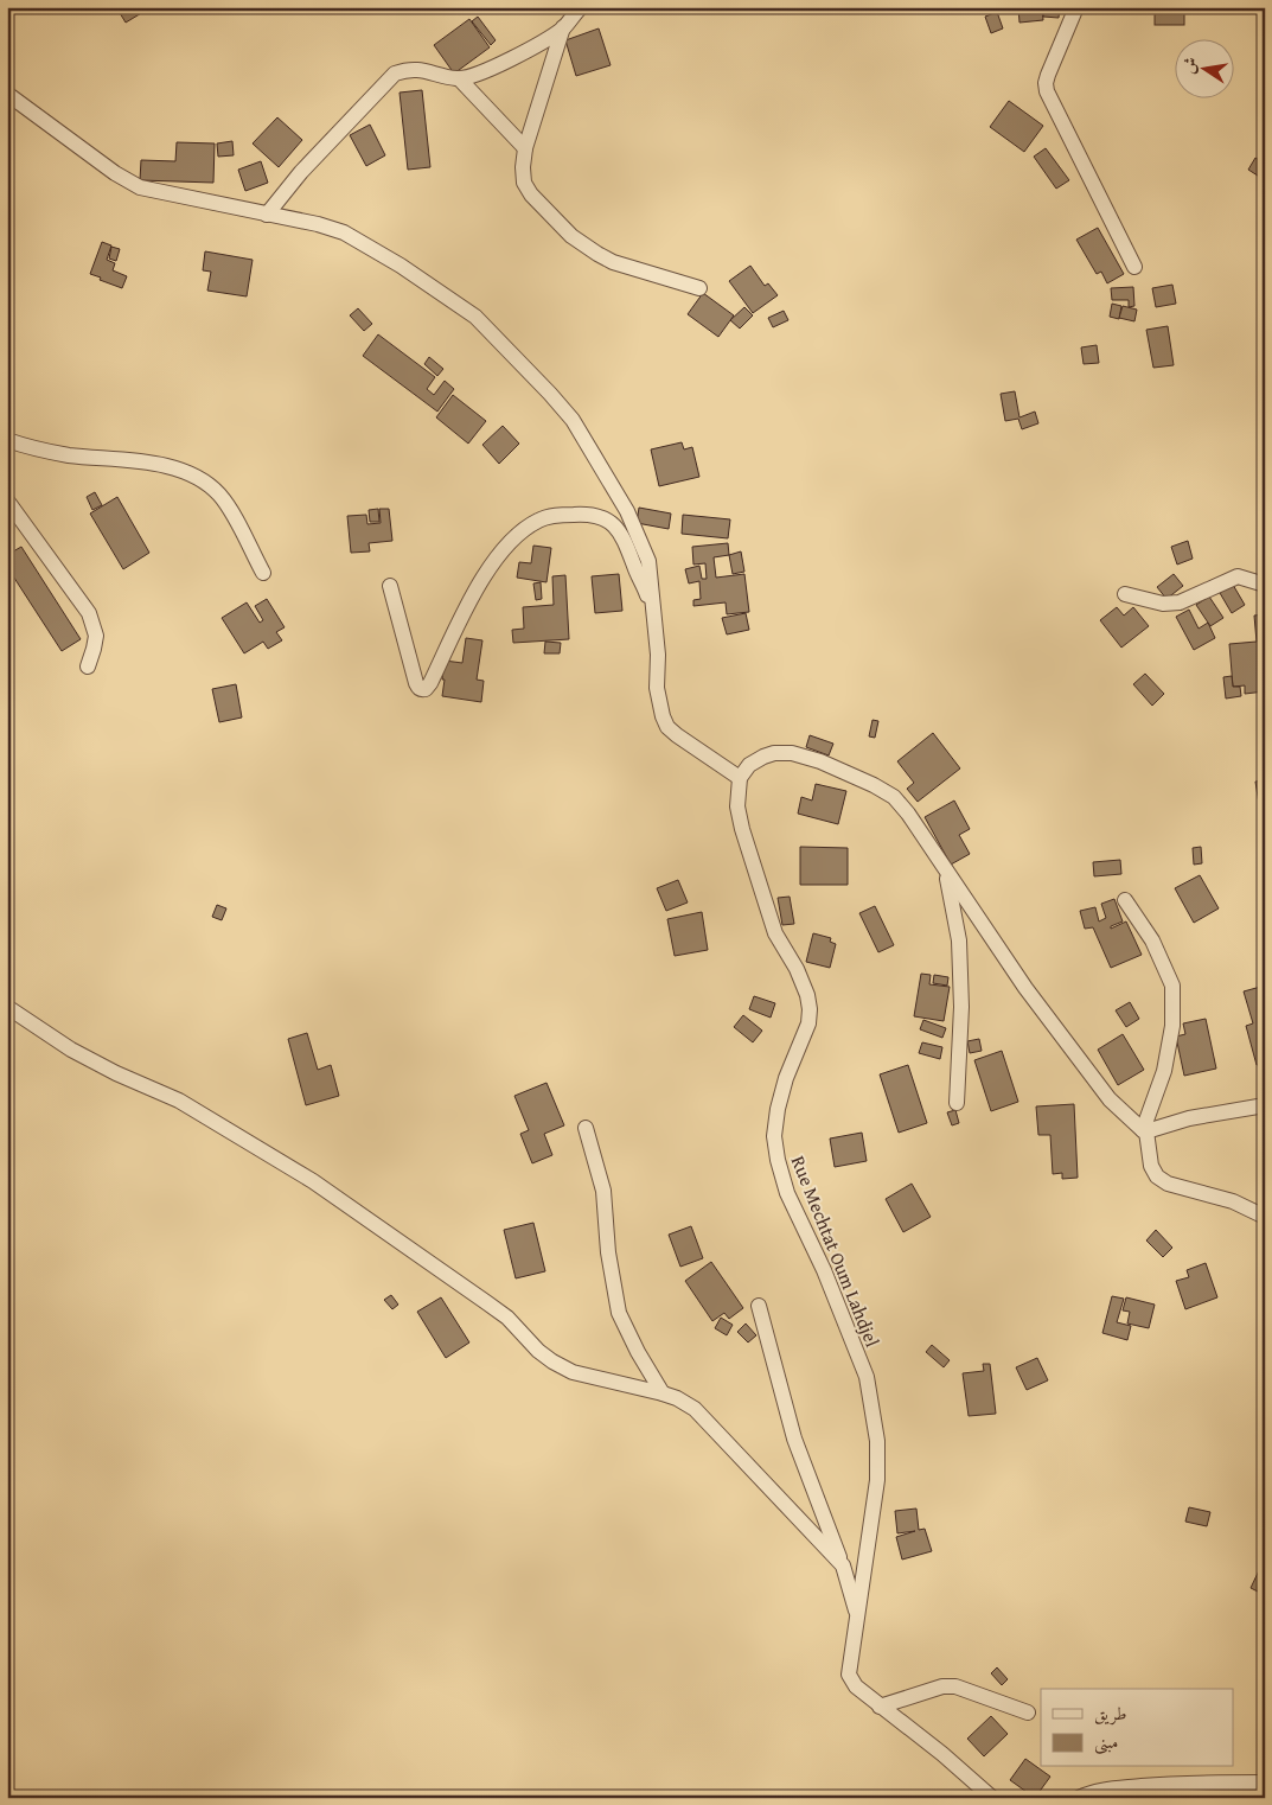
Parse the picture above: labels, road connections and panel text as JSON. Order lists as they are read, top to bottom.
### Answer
{
  "streets": {
    "street": ["Rue Mechtat Oum Lahdjel"]
  },
  "legend": ["طريق", "مبنى"],
  "north": "left"
}
